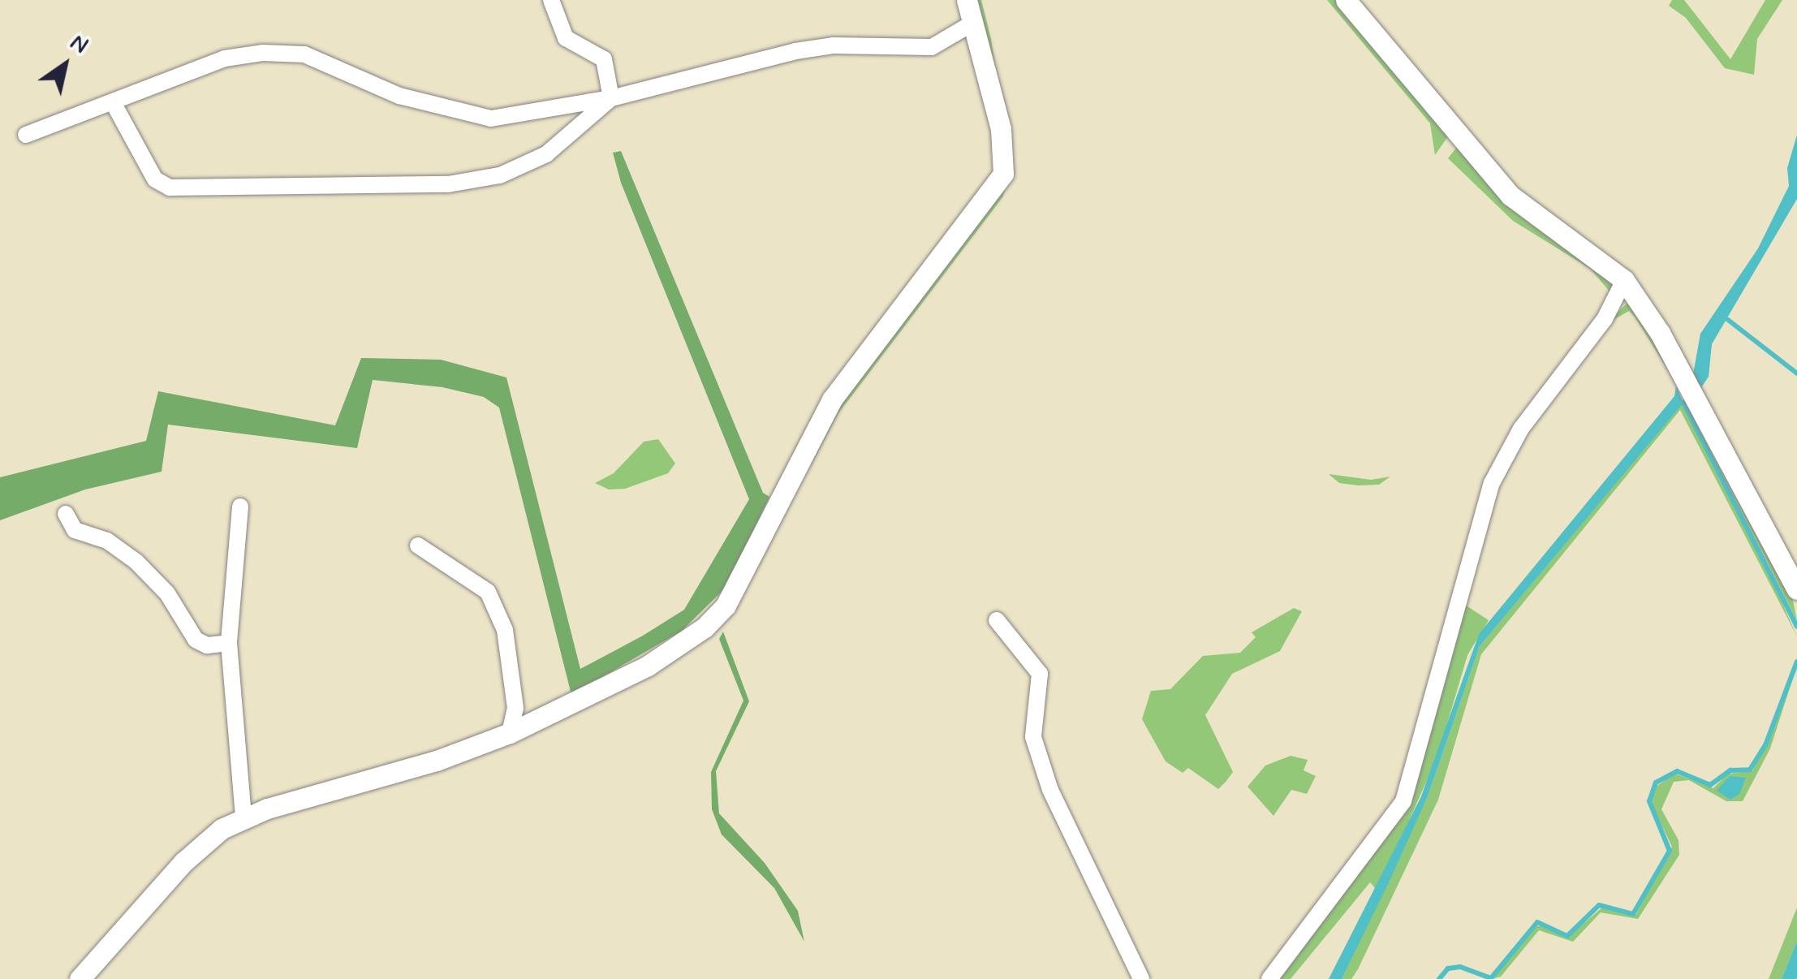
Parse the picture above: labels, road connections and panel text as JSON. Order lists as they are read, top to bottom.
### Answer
{
  "north": "top right"
}
